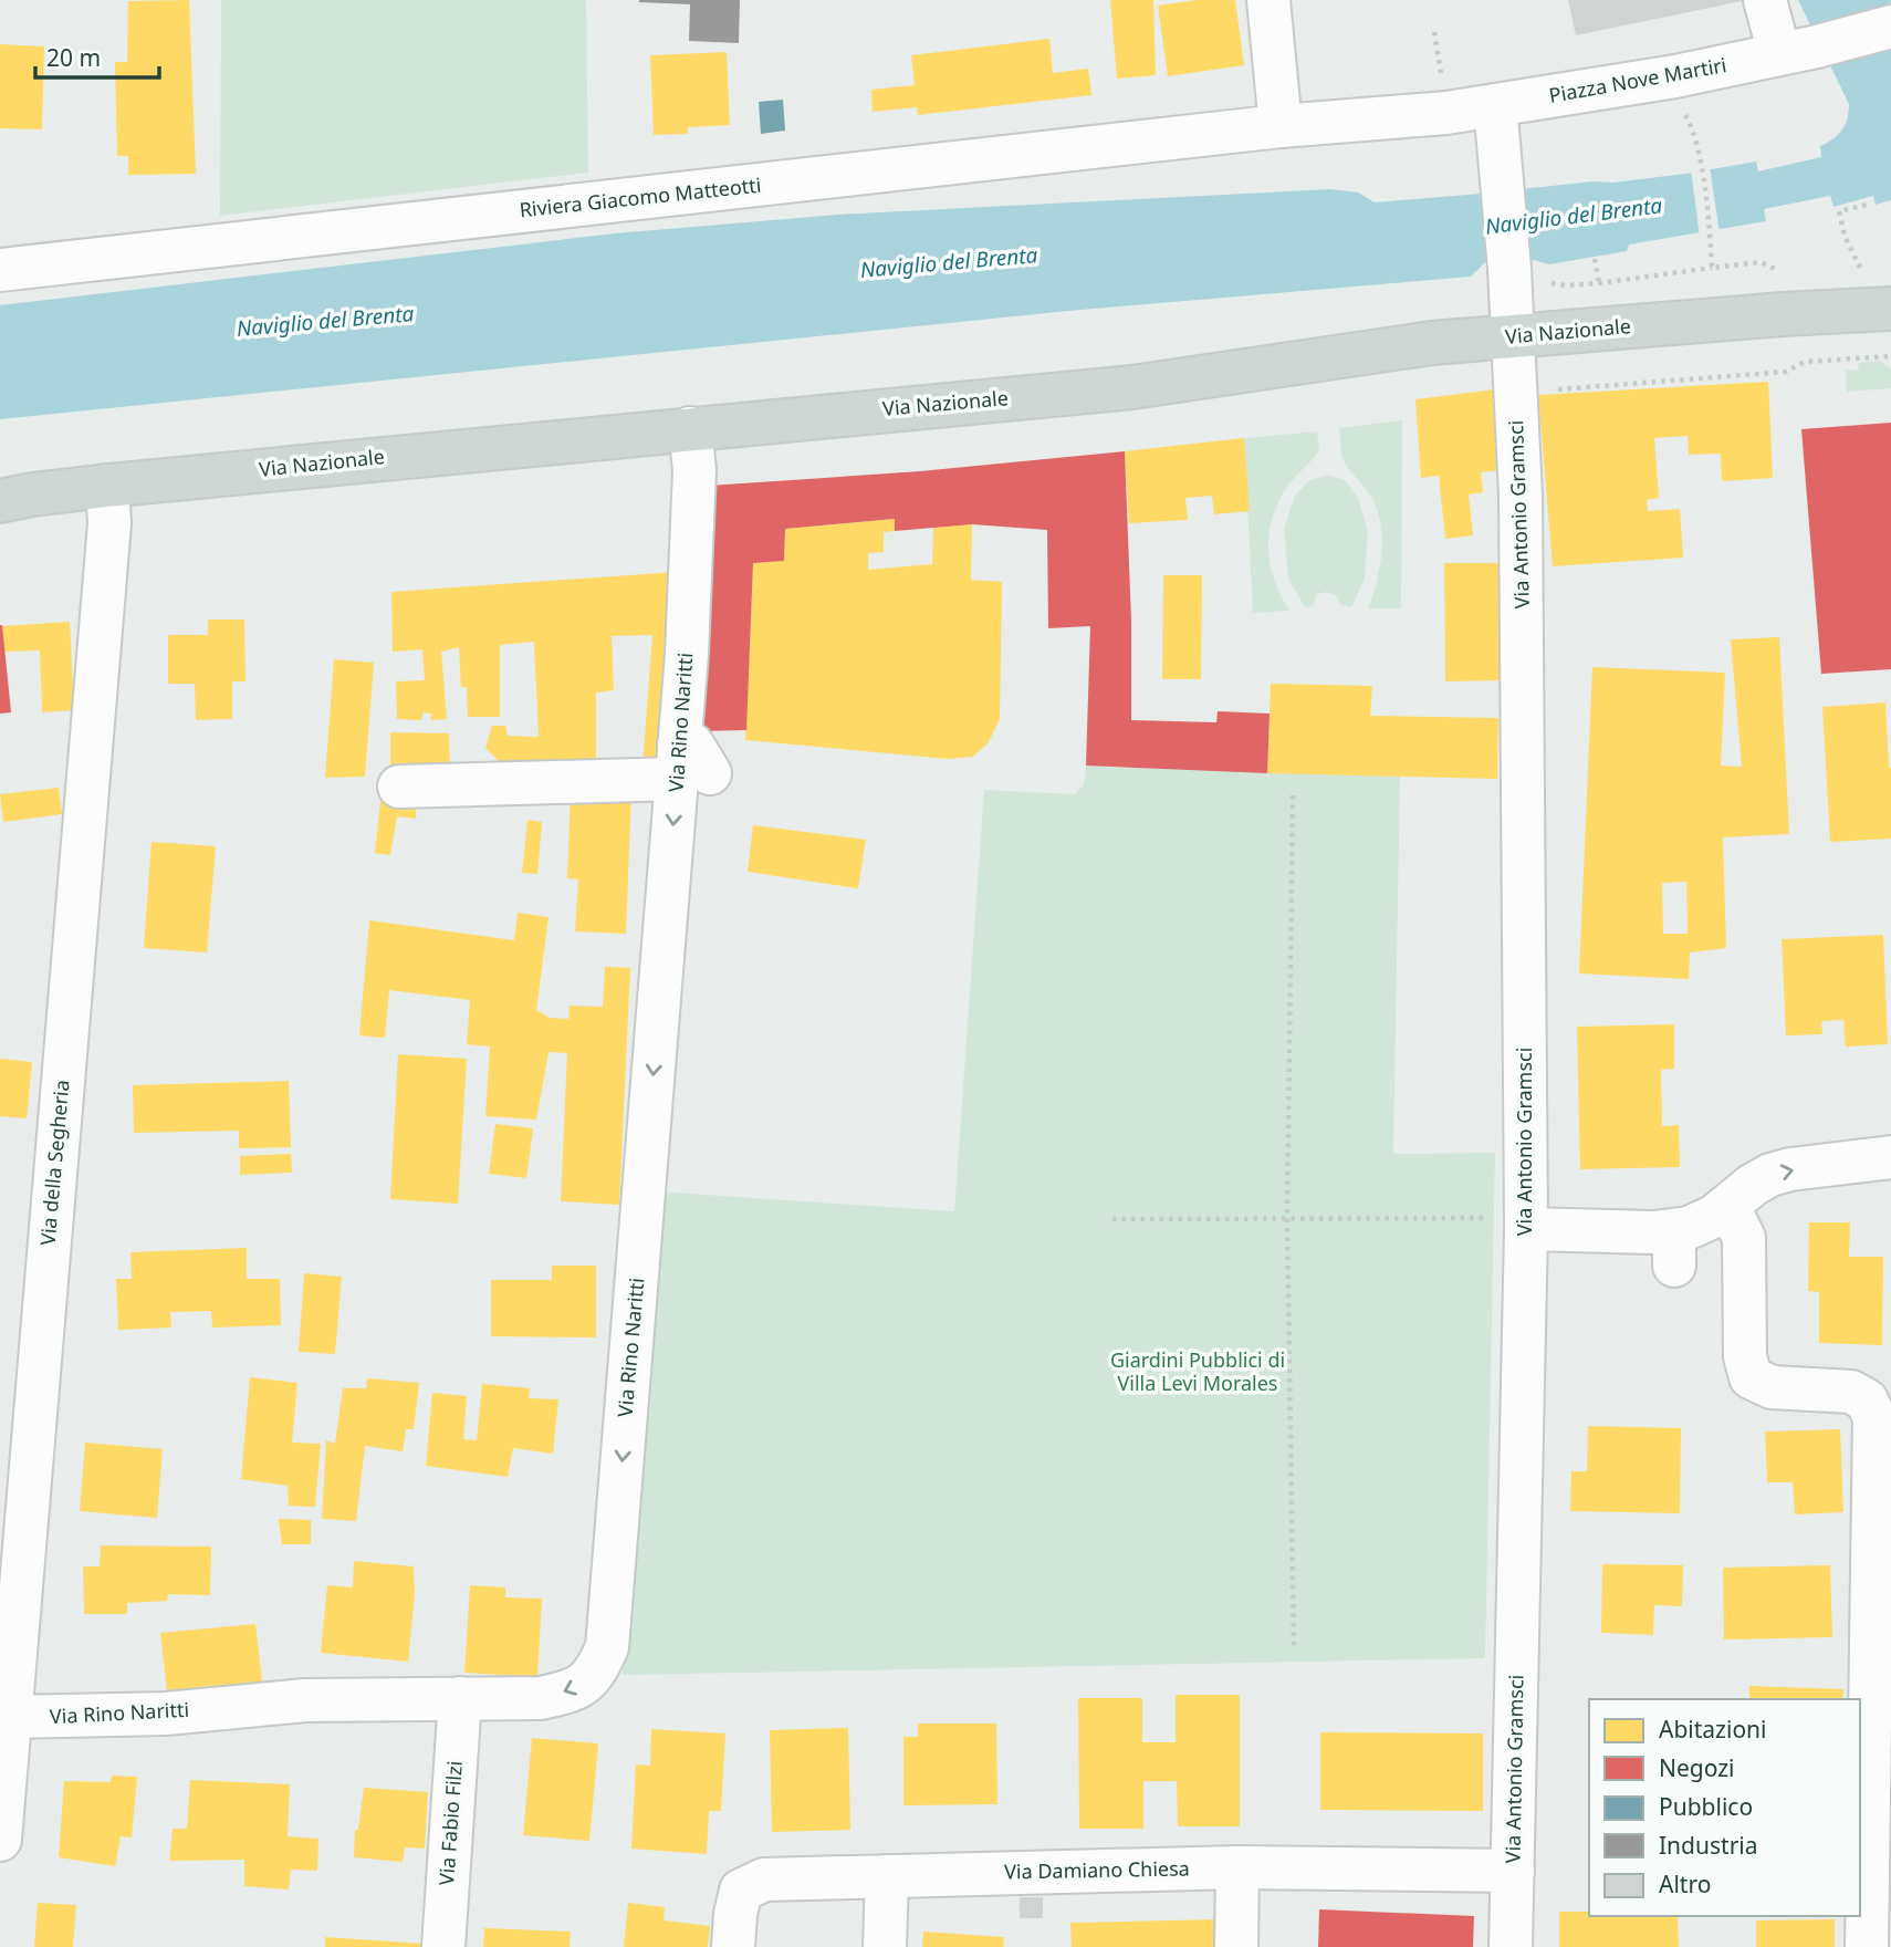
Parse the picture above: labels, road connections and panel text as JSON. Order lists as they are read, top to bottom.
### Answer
{
  "streets": {
    "main road": ["Via Nazionale"],
    "street": [
      "Piazza Nove Martiri",
      "Riviera Giacomo Matteotti",
      "Via Antonio Gramsci",
      "Via Rino Naritti",
      "Via della Segheria",
      "Via Fabio Filzi",
      "Via Damiano Chiesa"
    ]
  },
  "crossings": [
    ["Piazza Nove Martiri", "Riviera Giacomo Matteotti"],
    ["Via Nazionale", "Via Antonio Gramsci"],
    ["Via Nazionale", "Via Rino Naritti"],
    ["Via Nazionale", "Via della Segheria"],
    ["Via Antonio Gramsci", "Via Damiano Chiesa"],
    ["Via Rino Naritti", "Via della Segheria"],
    ["Via Rino Naritti", "Via Fabio Filzi"]
  ],
  "one_way": ["Via Rino Naritti"],
  "water": ["Naviglio del Brenta"],
  "parks": ["Giardini Pubblici di Villa Levi Morales"],
  "legend": [
    "Abitazioni",
    "Negozi",
    "Pubblico",
    "Industria",
    "Altro"
  ],
  "scale_bar": "20 m"
}
